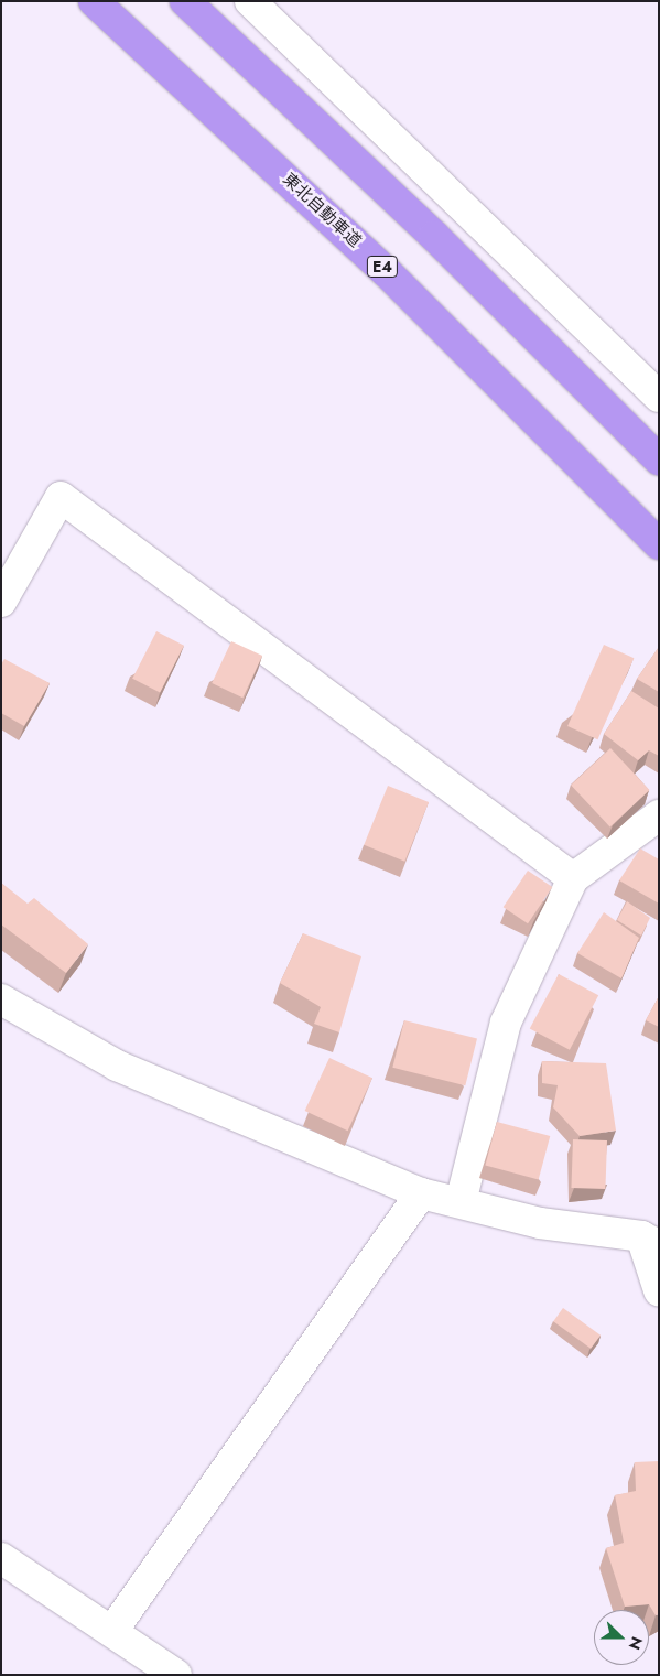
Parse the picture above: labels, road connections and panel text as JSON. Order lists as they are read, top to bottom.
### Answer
{
  "streets": {
    "highway": ["東北自動車道", "E4"]
  },
  "north": "right"
}
